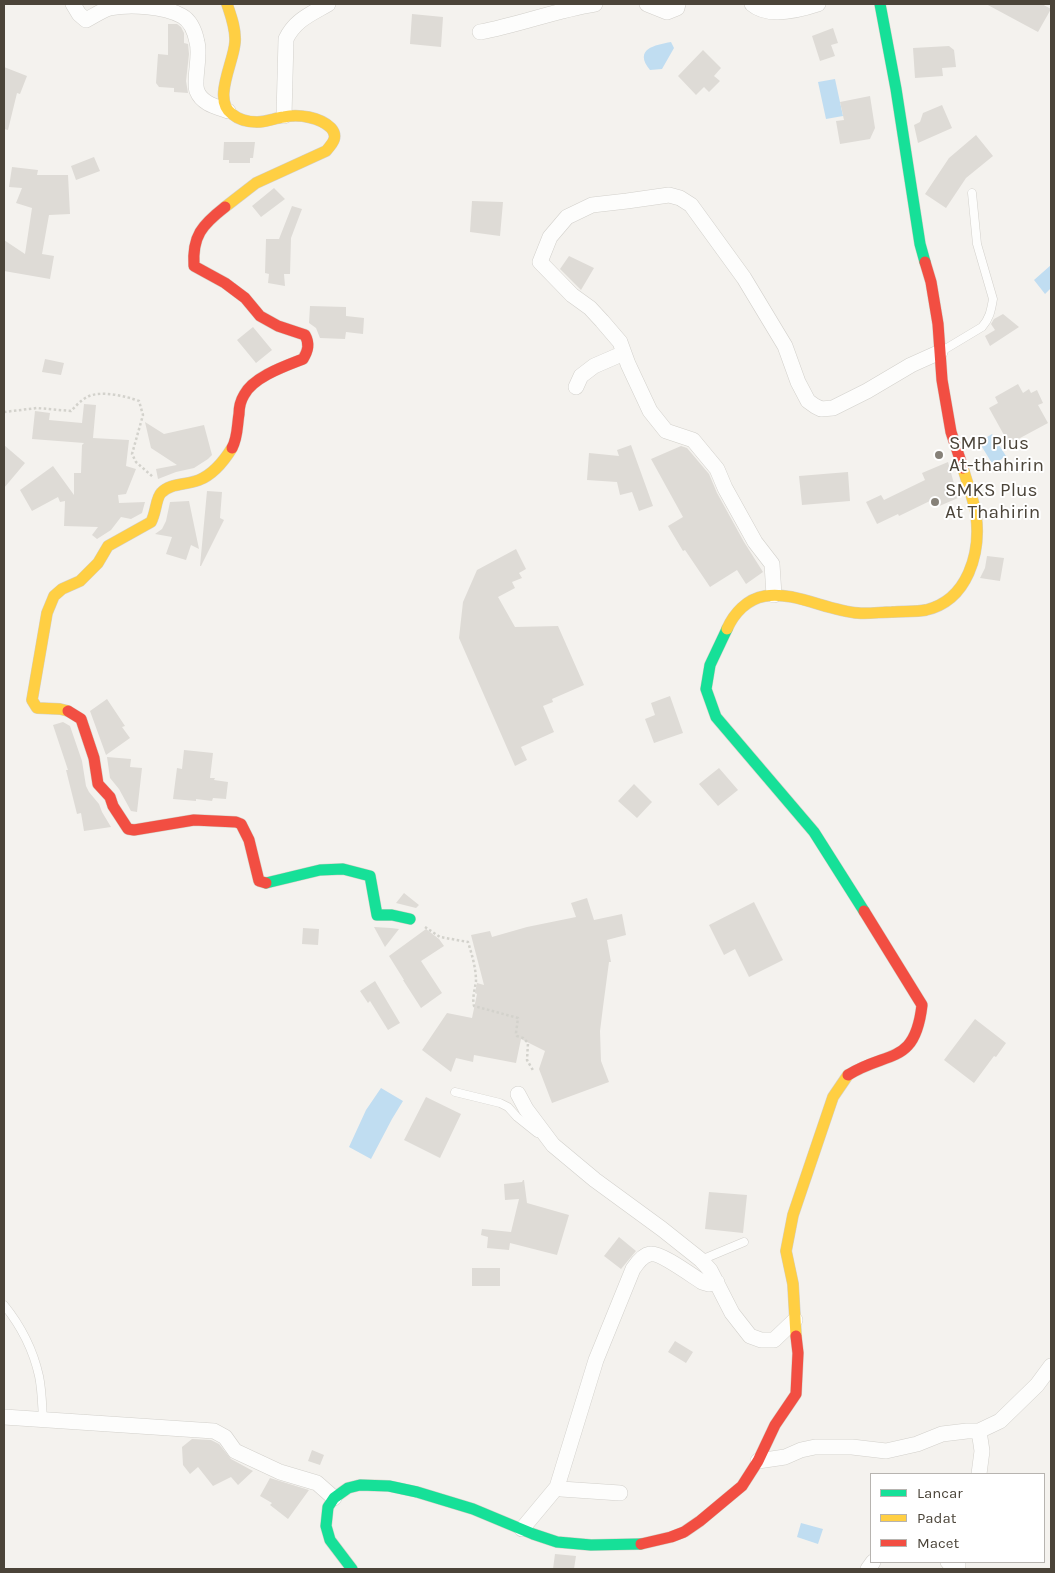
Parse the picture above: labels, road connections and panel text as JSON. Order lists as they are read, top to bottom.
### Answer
{
  "places": ["SMP Plus At-thahirin", "SMKS Plus At Thahirin"],
  "legend": ["Lancar", "Padat", "Macet"]
}
